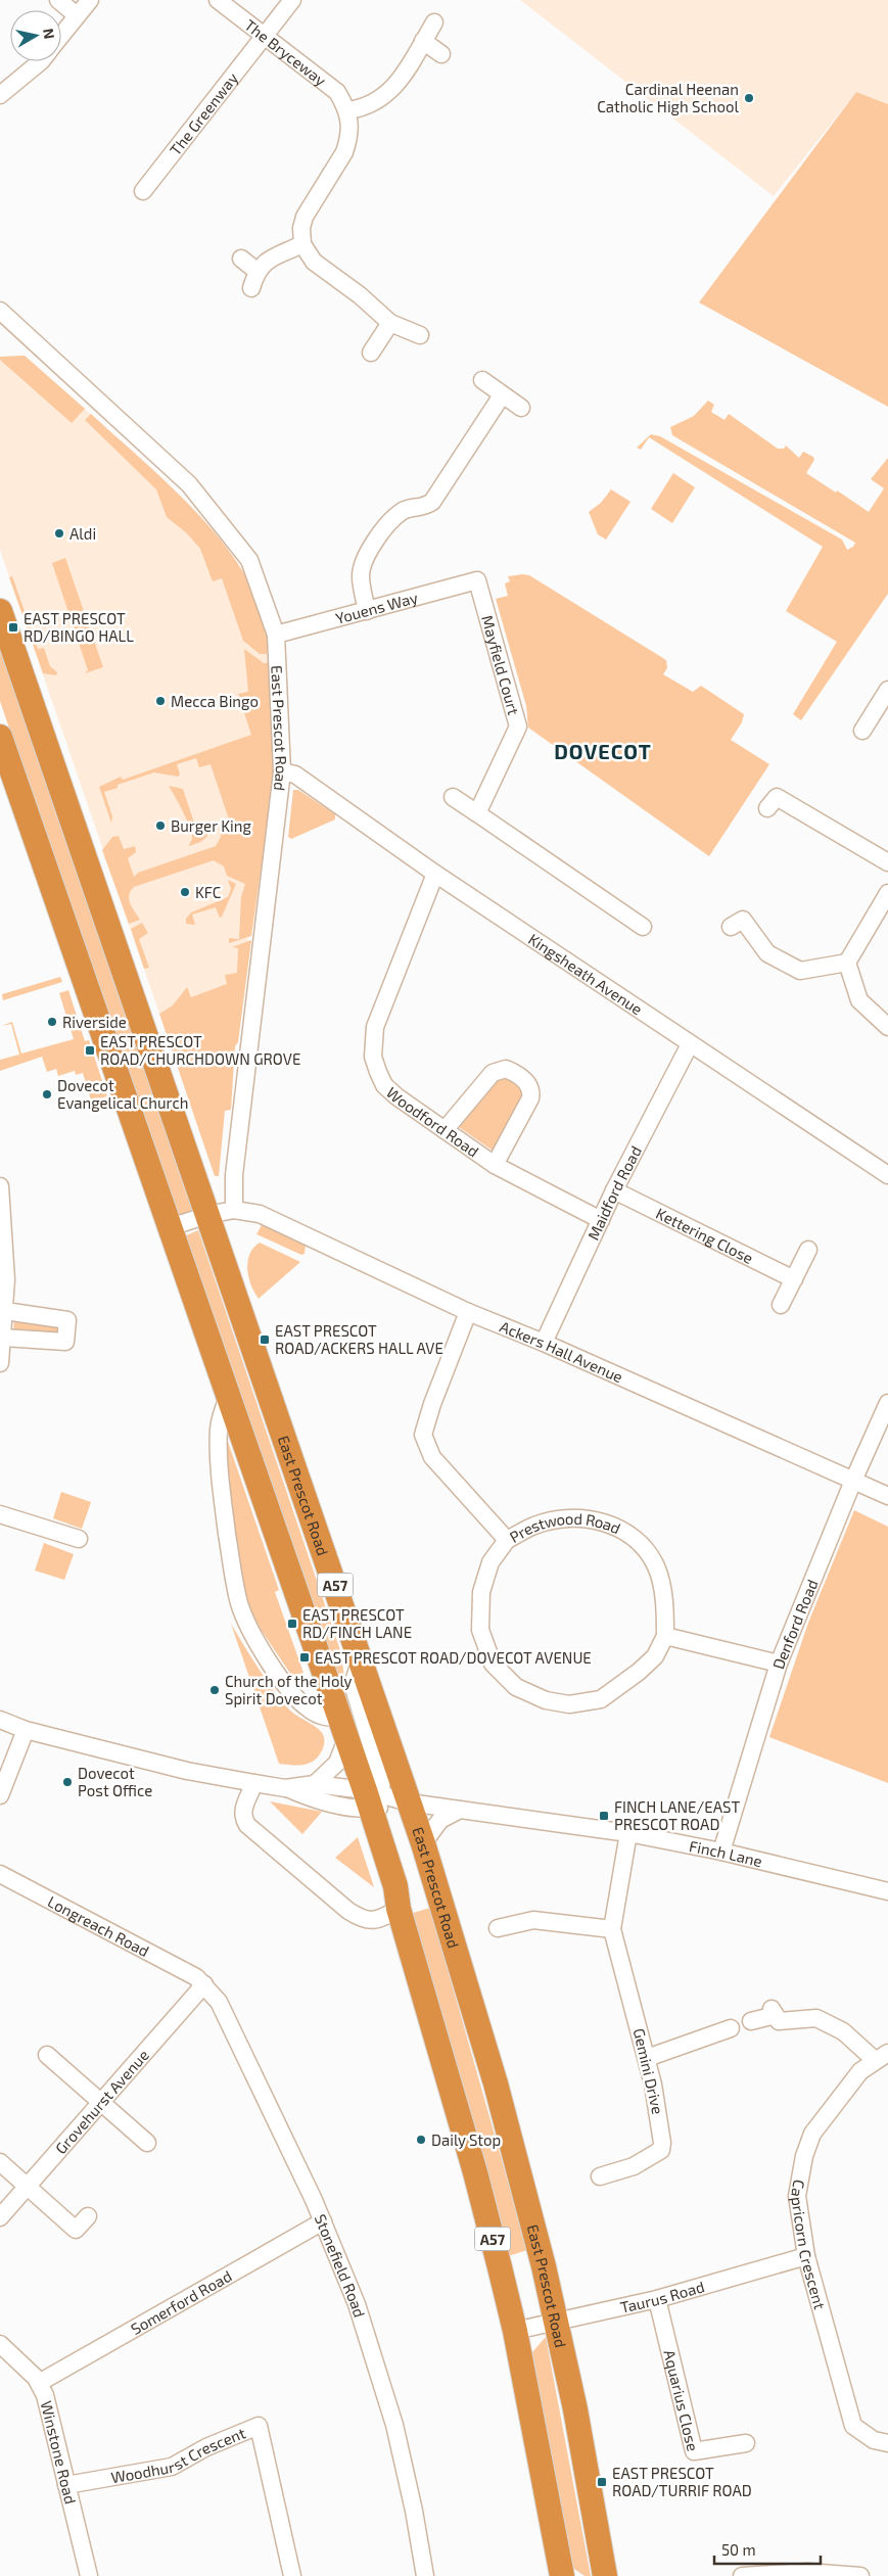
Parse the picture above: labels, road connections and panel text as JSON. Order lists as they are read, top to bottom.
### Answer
{
  "streets": {
    "highway": ["East Prescot Road", "A57"],
    "street": [
      "The Bryceway",
      "The Greenway",
      "Youens Way",
      "Mayfield Court",
      "Kingsheath Avenue",
      "Woodford Road",
      "Maidford Road",
      "Kettering Close",
      "Ackers Hall Avenue",
      "Prestwood Road",
      "Denford Road",
      "Finch Lane",
      "Longreach Road",
      "Gemini Drive",
      "Grovehurst Avenue",
      "Capricorn Crescent",
      "Stonefield Road",
      "Taurus Road",
      "Somerford Road",
      "Aquarius Close",
      "Winstone Road",
      "Woodhurst Crescent"
    ]
  },
  "crossings": [
    ["The Bryceway", "The Greenway"],
    ["Youens Way", "Mayfield Court"],
    ["Youens Way", "East Prescot Road"],
    ["East Prescot Road", "Kingsheath Avenue"],
    ["East Prescot Road", "Ackers Hall Avenue"],
    ["East Prescot Road", "Finch Lane"],
    ["East Prescot Road", "Taurus Road"],
    ["Kingsheath Avenue", "Woodford Road"],
    ["Kingsheath Avenue", "Maidford Road"],
    ["Woodford Road", "Maidford Road"],
    ["Maidford Road", "Kettering Close"],
    ["Maidford Road", "Ackers Hall Avenue"],
    ["Ackers Hall Avenue", "Prestwood Road"],
    ["Ackers Hall Avenue", "Denford Road"],
    ["A57", "Finch Lane"],
    ["A57", "Taurus Road"],
    ["Denford Road", "Finch Lane"],
    ["Finch Lane", "Gemini Drive"],
    ["Longreach Road", "Grovehurst Avenue"],
    ["Longreach Road", "Stonefield Road"],
    ["Grovehurst Avenue", "Stonefield Road"],
    ["Capricorn Crescent", "Taurus Road"],
    ["Stonefield Road", "Somerford Road"],
    ["Taurus Road", "Aquarius Close"],
    ["Somerford Road", "Winstone Road"],
    ["Winstone Road", "Woodhurst Crescent"]
  ],
  "districts": ["DOVECOT"],
  "places": {
    "other": [
      "Cardinal Heenan Catholic High School",
      "Aldi",
      "Mecca Bingo",
      "Burger King",
      "KFC",
      "Riverside",
      "Dovecot Evangelical Church",
      "Church of the Holy Spirit Dovecot",
      "Dovecot Post Office",
      "Daily Stop"
    ],
    "transit": [
      "EAST PRESCOT RD/BINGO HALL",
      "EAST PRESCOT ROAD/CHURCHDOWN GROVE",
      "EAST PRESCOT ROAD/ACKERS HALL AVE",
      "EAST PRESCOT RD/FINCH LANE",
      "EAST PRESCOT ROAD/DOVECOT AVENUE",
      "FINCH LANE/EAST PRESCOT ROAD",
      "EAST PRESCOT ROAD/TURRIF ROAD"
    ]
  },
  "scale_bar": "50 m",
  "north": "right"
}
